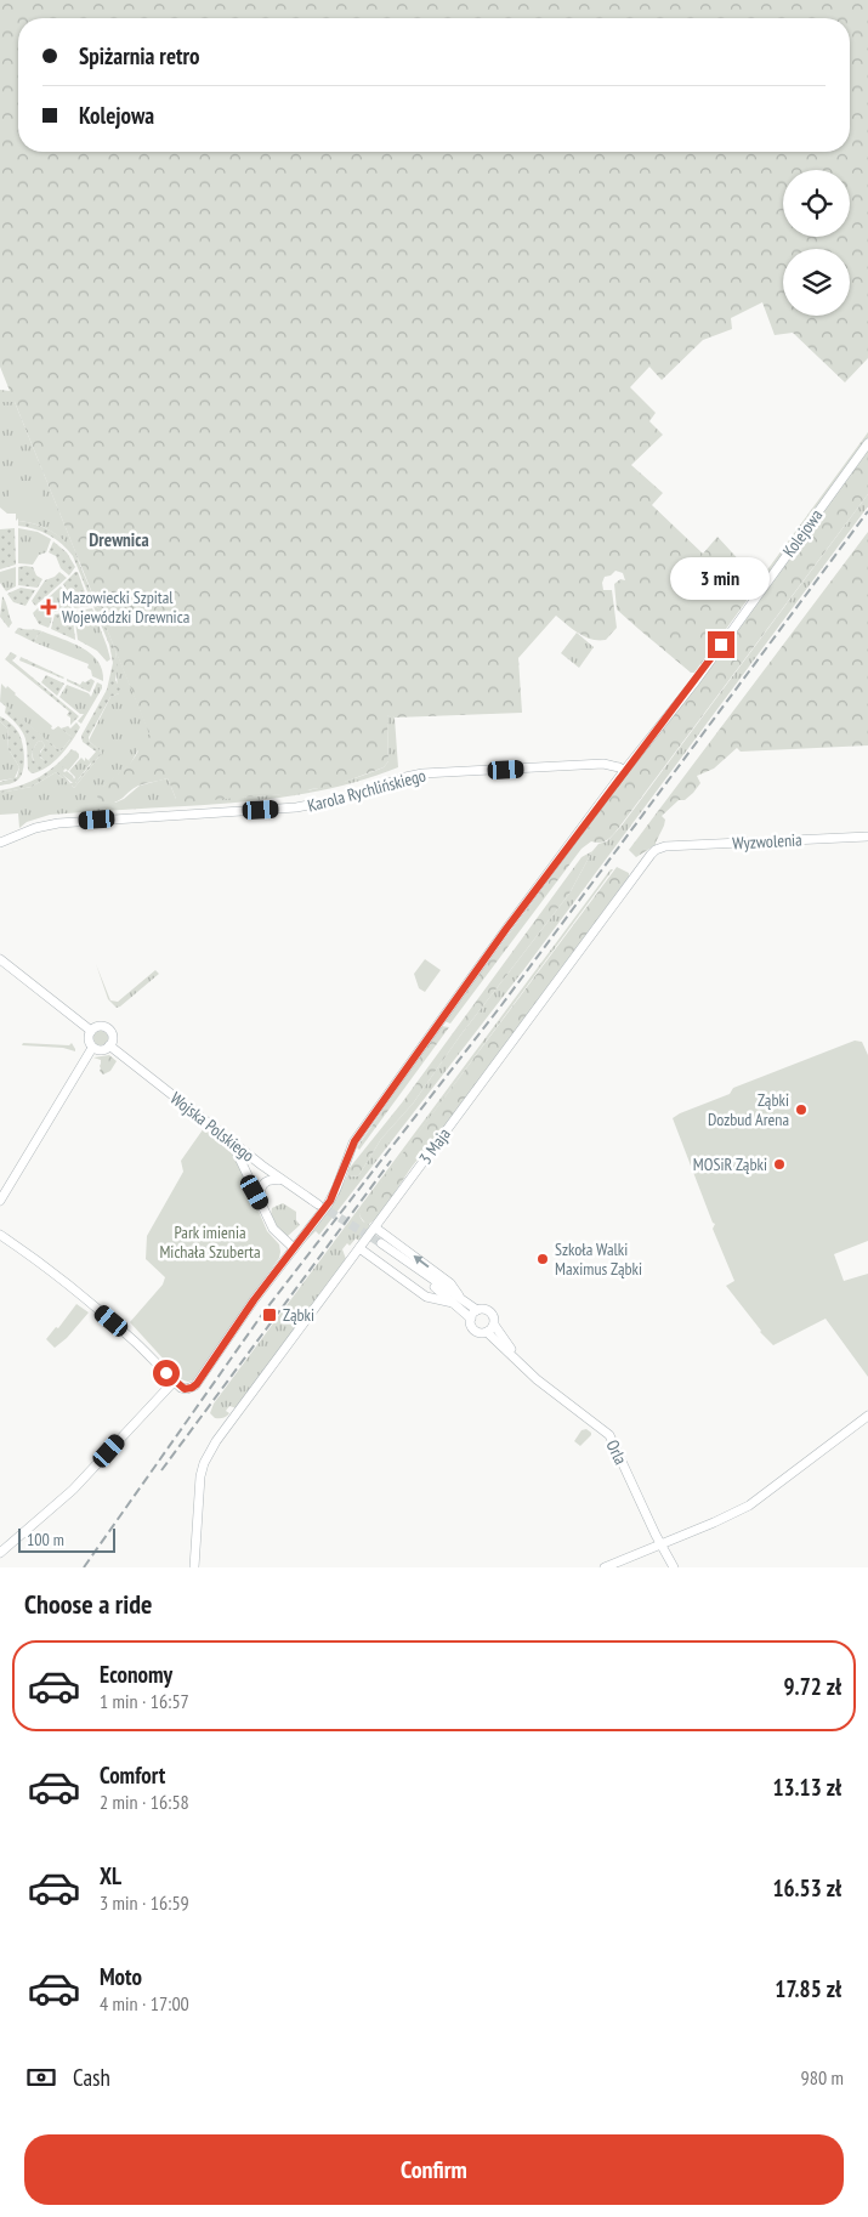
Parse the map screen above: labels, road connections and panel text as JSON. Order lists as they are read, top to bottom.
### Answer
{
  "streets": {
    "street": [
      "Kolejowa",
      "Karola Rychlińskiego",
      "Wyzwolenia",
      "Wojska Polskiego",
      "3 Maja",
      "Orla"
    ]
  },
  "crossings": [
    ["Kolejowa", "Karola Rychlińskiego"],
    ["Wyzwolenia", "3 Maja"]
  ],
  "districts": ["Drewnica"],
  "parks": ["Park imienia Michała Szuberta"],
  "places": {
    "health": ["Mazowiecki Szpital Wojewódzki Drewnica"],
    "other": ["Ząbki Dozbud Arena", "MOSiR Ząbki", "Szkoła Walki Maximus Ząbki"],
    "transit": ["Ząbki"]
  },
  "scale_bar": "100 m",
  "page": {
    "banner": ["Spiżarnia retro", "Kolejowa"],
    "bubble": "3 min",
    "scale": "100 m",
    "heading": "Choose a ride",
    "list": [
      {
        "name": "Economy",
        "note": "1 min · 16:57",
        "value": "9.72 zł"
      },
      {
        "name": "Comfort",
        "note": "2 min · 16:58",
        "value": "13.13 zł"
      },
      {
        "name": "XL",
        "note": "3 min · 16:59",
        "value": "16.53 zł"
      },
      {
        "name": "Moto",
        "note": "4 min · 17:00",
        "value": "17.85 zł"
      }
    ],
    "pay": ["Cash", "980 m"],
    "buttons": "Confirm"
  }
}
